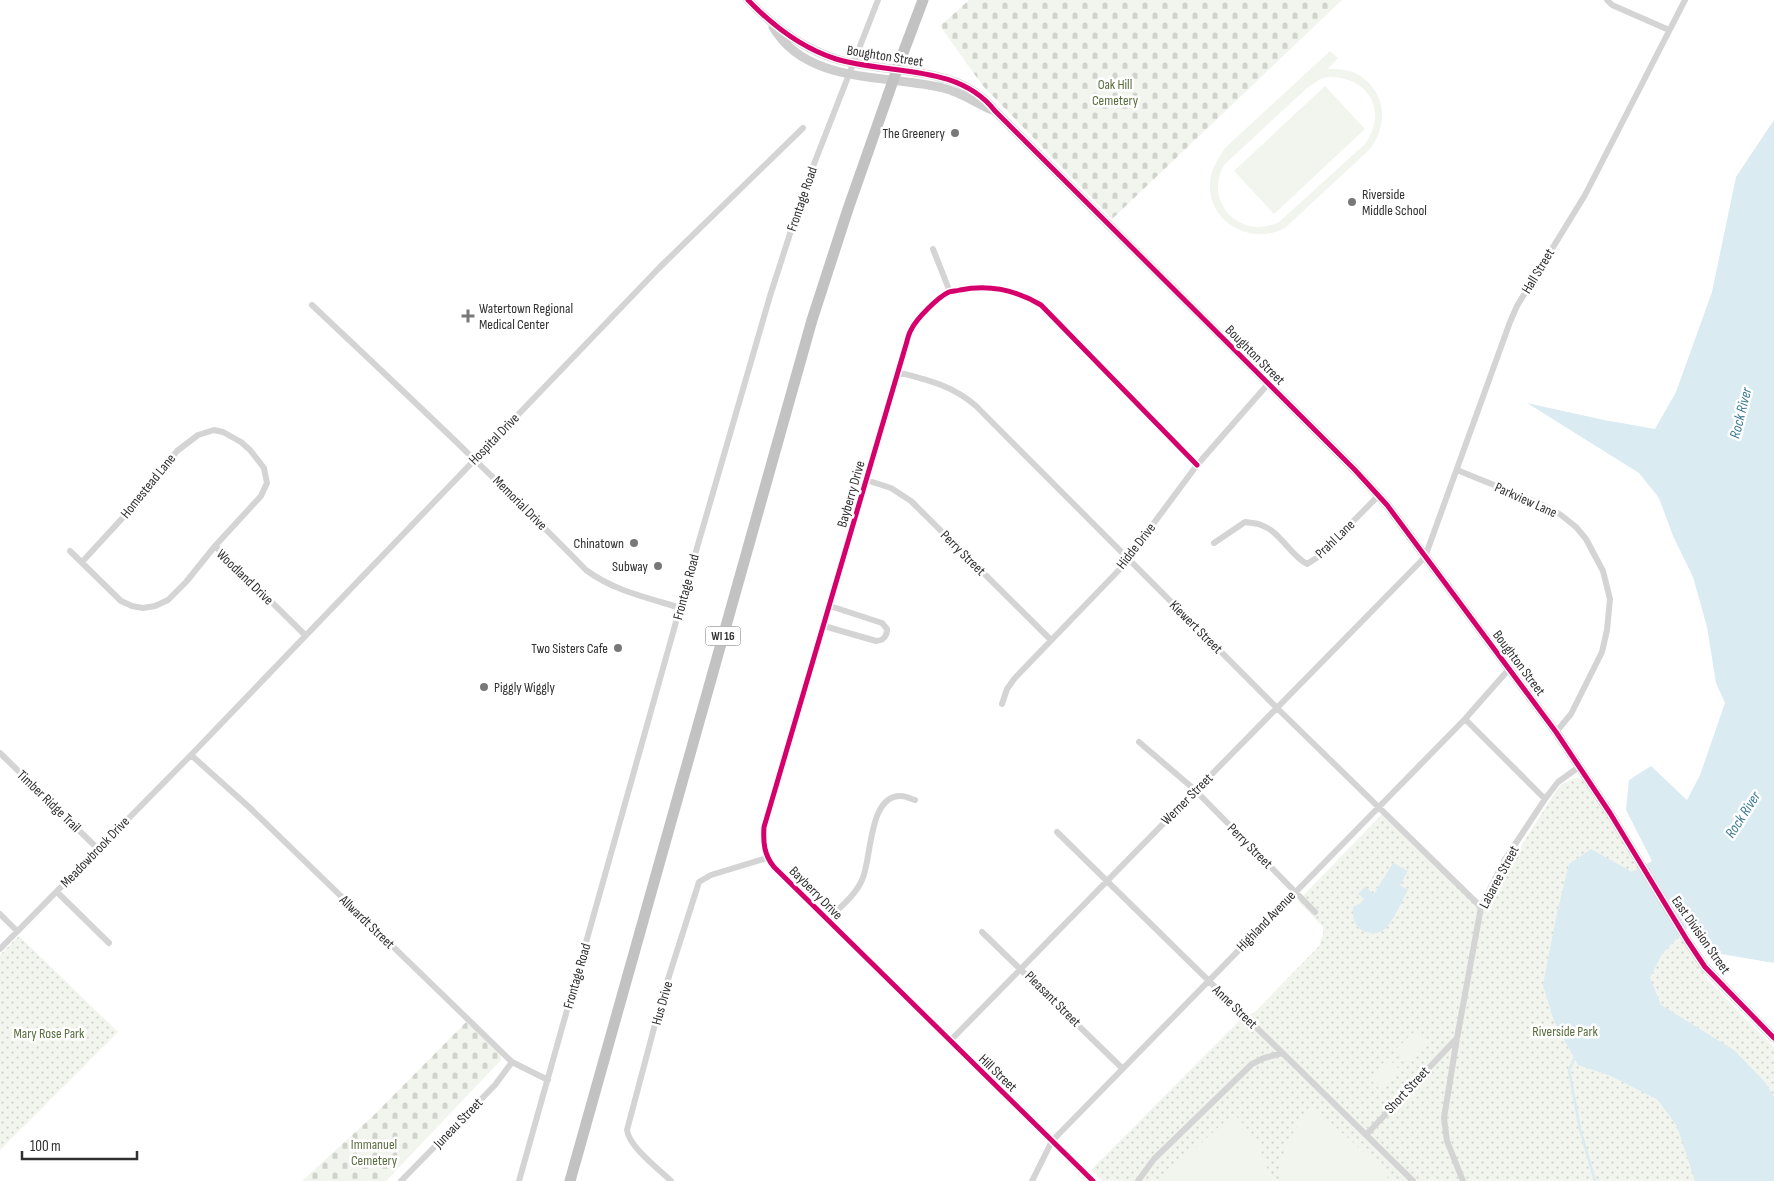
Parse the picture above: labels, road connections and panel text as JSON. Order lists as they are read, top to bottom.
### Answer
{
  "streets": {
    "highway": ["WI 16"],
    "street": [
      "Boughton Street",
      "Frontage Road",
      "Hall Street",
      "Hospital Drive",
      "Homestead Lane",
      "Bayberry Drive",
      "Parkview Lane",
      "Memorial Drive",
      "Prahl Lane",
      "Hidde Drive",
      "Perry Street",
      "Woodland Drive",
      "Kiewert Street",
      "Werner Street",
      "Timber Ridge Trail",
      "Meadowbrook Drive",
      "Labaree Street",
      "Highland Avenue",
      "Allwardt Street",
      "East Division Street",
      "Pleasant Street",
      "Hus Drive",
      "Anne Street",
      "Hill Street",
      "Short Street",
      "Juneau Street"
    ]
  },
  "crossings": [
    ["Boughton Street", "Frontage Road"],
    ["Boughton Street", "Hall Street"],
    ["Boughton Street", "Parkview Lane"],
    ["Boughton Street", "Prahl Lane"],
    ["Boughton Street", "Hidde Drive"],
    ["Boughton Street", "Werner Street"],
    ["Boughton Street", "Labaree Street"],
    ["Boughton Street", "Highland Avenue"],
    ["Boughton Street", "East Division Street"],
    ["Frontage Road", "Memorial Drive"],
    ["Frontage Road", "Allwardt Street"],
    ["Hall Street", "Parkview Lane"],
    ["Hall Street", "Werner Street"],
    ["Hospital Drive", "Memorial Drive"],
    ["Hospital Drive", "Woodland Drive"],
    ["Hospital Drive", "Meadowbrook Drive"],
    ["Hospital Drive", "Allwardt Street"],
    ["Homestead Lane", "Woodland Drive"],
    ["Bayberry Drive", "Hidde Drive"],
    ["Bayberry Drive", "Perry Street"],
    ["Bayberry Drive", "Kiewert Street"],
    ["Bayberry Drive", "Hus Drive"],
    ["Bayberry Drive", "Hill Street"],
    ["Hidde Drive", "Perry Street"],
    ["Hidde Drive", "Kiewert Street"],
    ["Perry Street", "Werner Street"],
    ["Perry Street", "Highland Avenue"],
    ["Kiewert Street", "Werner Street"],
    ["Kiewert Street", "Labaree Street"],
    ["Kiewert Street", "Highland Avenue"],
    ["Werner Street", "Pleasant Street"],
    ["Werner Street", "Anne Street"],
    ["Werner Street", "Hill Street"],
    ["Timber Ridge Trail", "Meadowbrook Drive"],
    ["Meadowbrook Drive", "Allwardt Street"],
    ["Highland Avenue", "Pleasant Street"],
    ["Highland Avenue", "Anne Street"],
    ["Highland Avenue", "Hill Street"],
    ["Allwardt Street", "Juneau Street"],
    ["Anne Street", "Short Street"]
  ],
  "water": ["Rock River"],
  "parks": [
    "Oak Hill Cemetery",
    "Riverside Park",
    "Mary Rose Park",
    "Immanuel Cemetery"
  ],
  "places": {
    "other": [
      "The Greenery",
      "Riverside Middle School",
      "Chinatown",
      "Subway",
      "Two Sisters Cafe",
      "Piggly Wiggly"
    ],
    "health": ["Watertown Regional Medical Center"]
  },
  "scale_bar": "100 m"
}
